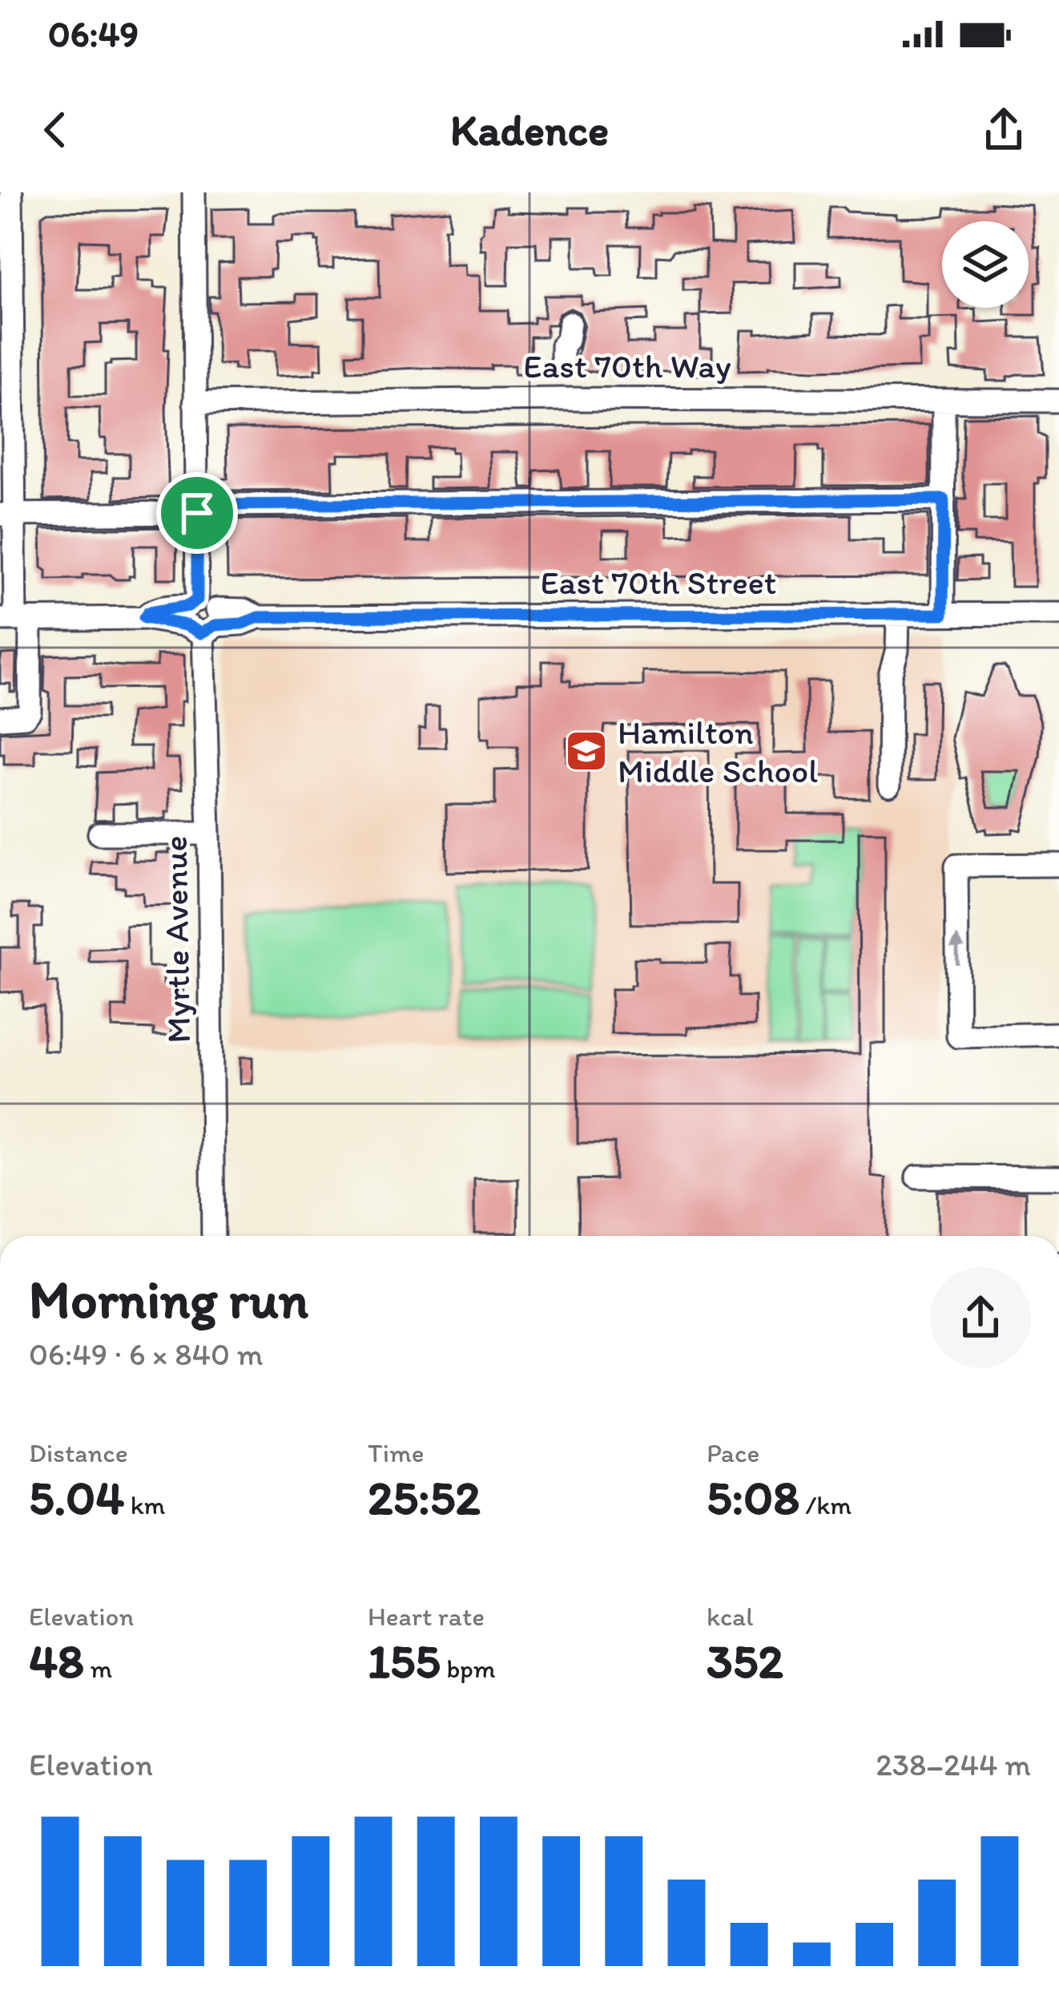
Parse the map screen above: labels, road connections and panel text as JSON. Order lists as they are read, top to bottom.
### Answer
{
  "streets": {
    "street": ["East 70th Way", "East 70th Street", "Myrtle Avenue"]
  },
  "crossings": [
    ["East 70th Way", "Myrtle Avenue"],
    ["East 70th Street", "Myrtle Avenue"]
  ],
  "places": {
    "school or university": ["Hamilton Middle School"]
  },
  "page": {
    "status": "06:49",
    "header": "Kadence",
    "heading": ["Morning run", "06:49 · 6 × 840 m"],
    "stats": [
      ["Distance", "5.04 km"],
      ["Time", "25:52"],
      ["Pace", "5:08 /km"],
      ["Elevation", "48 m"],
      ["Heart rate", "155 bpm"],
      ["kcal", "352"]
    ],
    "chart": ["Elevation", "238–244 m"]
  }
}
